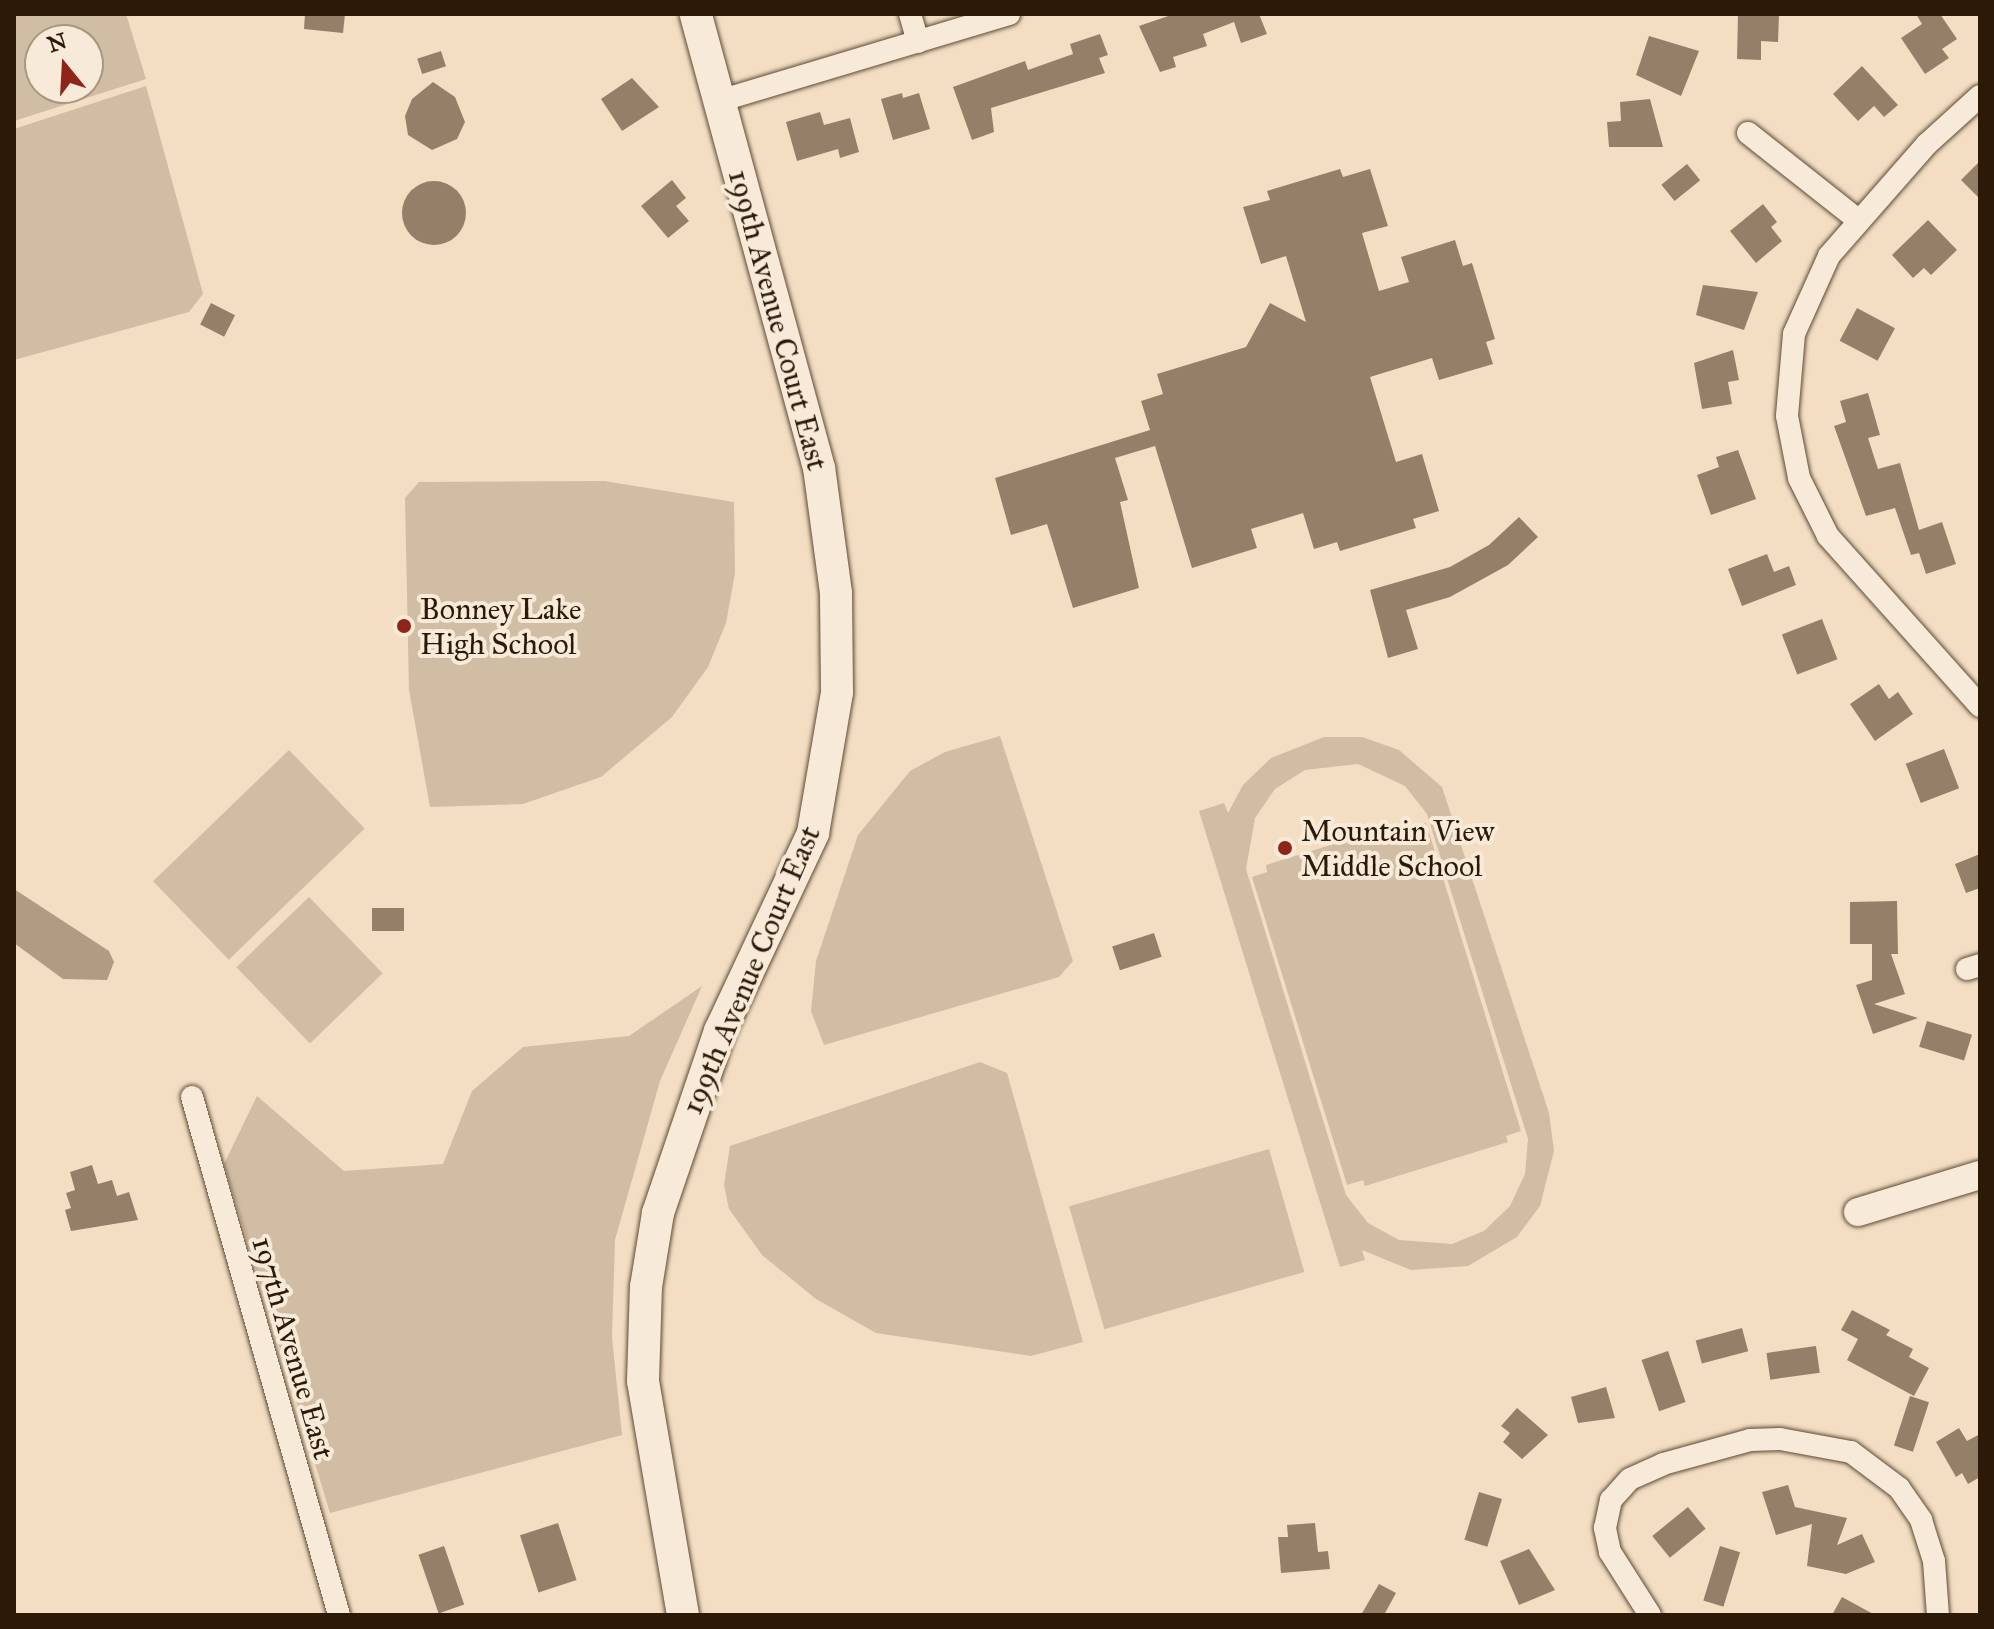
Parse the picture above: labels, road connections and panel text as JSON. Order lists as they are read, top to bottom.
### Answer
{
  "streets": {
    "main road": ["199th Avenue Court East"],
    "street": ["197th Avenue East"]
  },
  "places": ["Bonney Lake High School", "Mountain View Middle School"],
  "north": "top"
}
